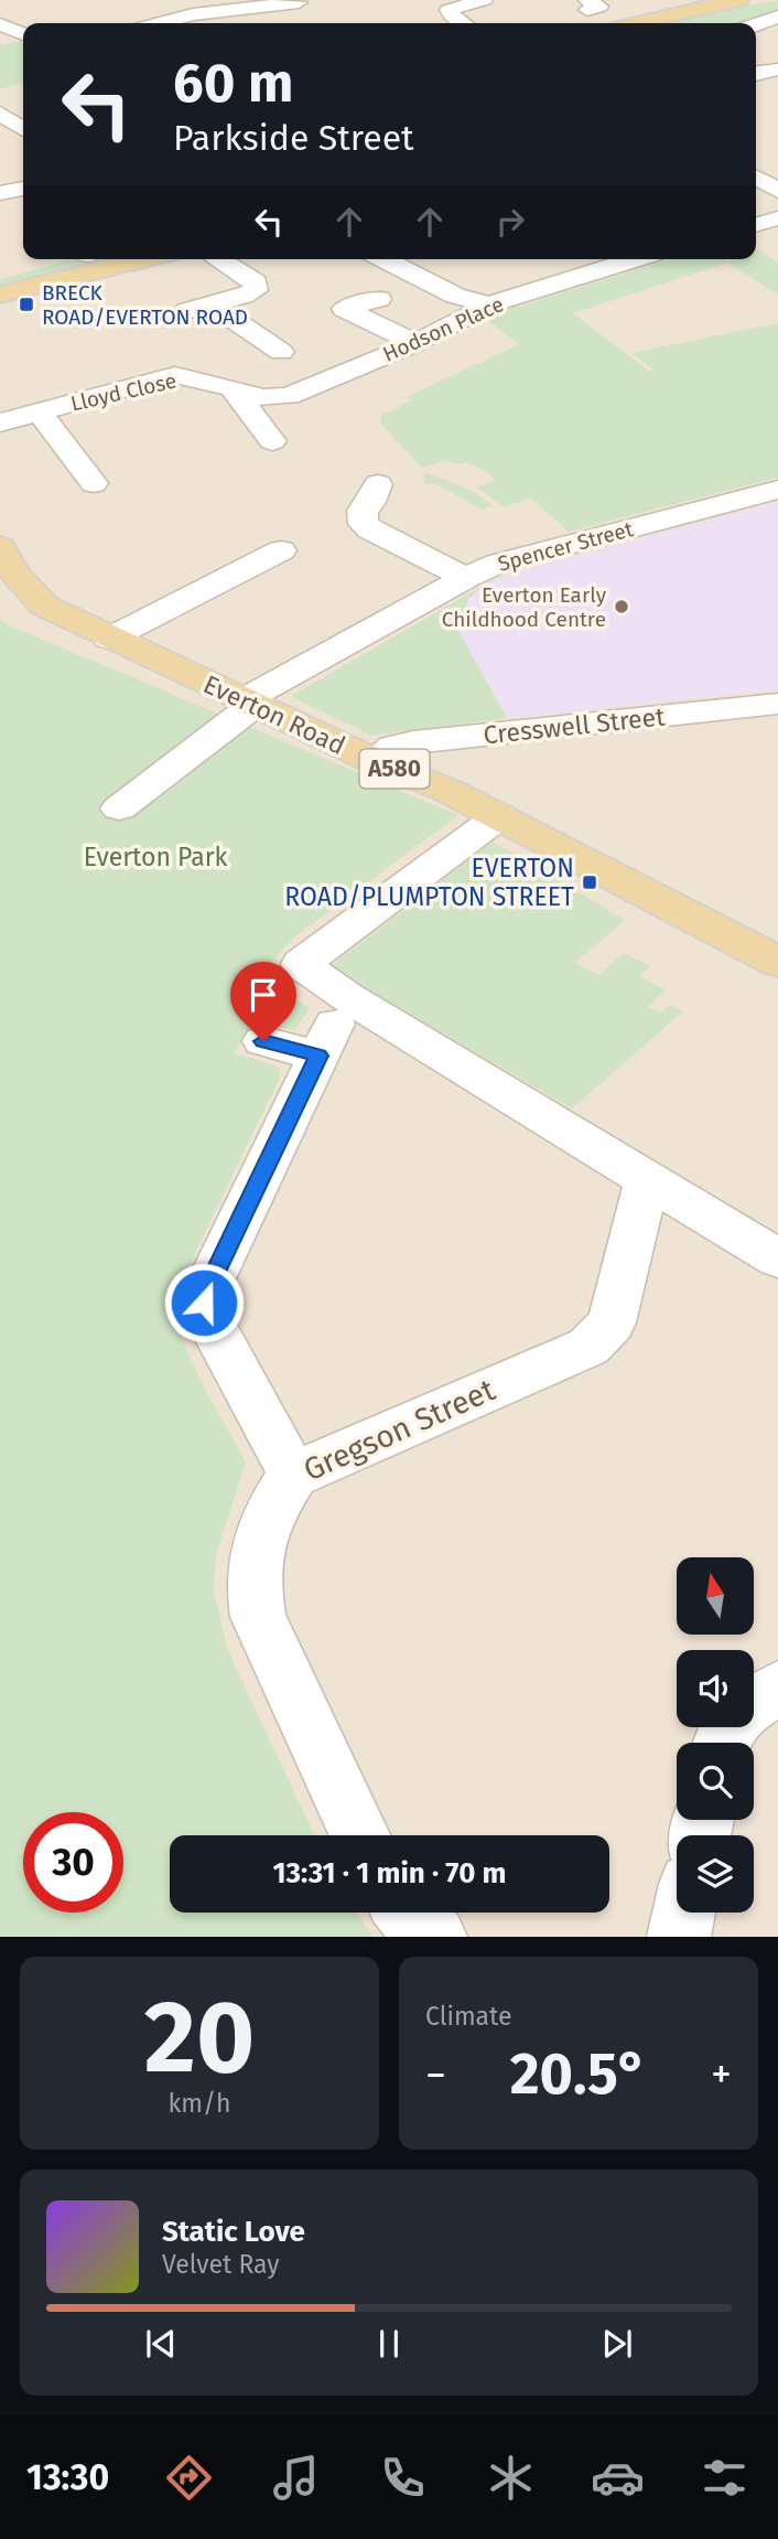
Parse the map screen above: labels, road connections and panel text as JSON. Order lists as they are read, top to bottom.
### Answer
{
  "streets": {
    "main road": ["Everton Road", "A580"],
    "street": [
      "Hodson Place",
      "Lloyd Close",
      "Spencer Street",
      "Cresswell Street",
      "Gregson Street"
    ]
  },
  "crossings": [
    ["Hodson Place", "Lloyd Close"],
    ["Spencer Street", "Everton Road"],
    ["Everton Road", "Cresswell Street"]
  ],
  "parks": ["Everton Park"],
  "places": {
    "transit": ["BRECK ROAD/EVERTON ROAD", "EVERTON ROAD/PLUMPTON STREET"],
    "other": ["Everton Early Childhood Centre"]
  },
  "north": "top",
  "page": {
    "turn": ["60 m", "Parkside Street"],
    "limit": "30",
    "trip": "13:31 · 1 min · 70 m",
    "tile": [
      ["20", "km/h"],
      "Climate"
    ],
    "heat": ["−", "20.5°", "+"],
    "song": ["Static Love", "Velvet Ray"],
    "tabs": "13:30"
  }
}
